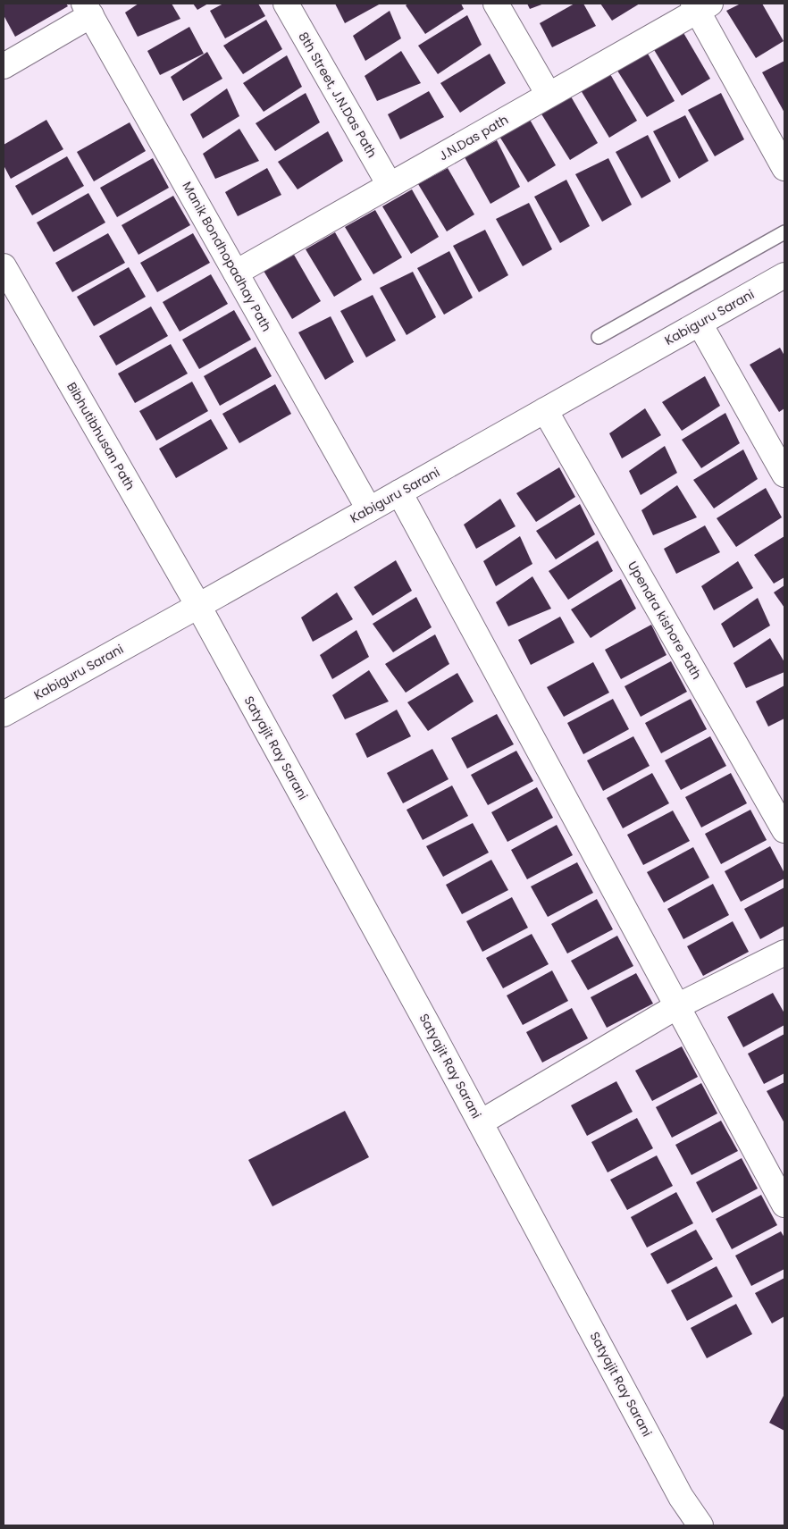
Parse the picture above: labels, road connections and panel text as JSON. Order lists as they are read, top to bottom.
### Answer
{
  "streets": {
    "street": [
      "8th Street, J.N.Das Path",
      "J.N.Das path",
      "Manik Bondhopadhay Path",
      "Kabiguru Sarani",
      "Bibhutibhusan Path",
      "Upendra kishore Path",
      "Satyajit Ray Sarani"
    ]
  },
  "crossings": [
    ["8th Street, J.N.Das Path", "J.N.Das path"],
    ["J.N.Das path", "Manik Bondhopadhay Path"],
    ["Manik Bondhopadhay Path", "Kabiguru Sarani"],
    ["Kabiguru Sarani", "Bibhutibhusan Path"],
    ["Kabiguru Sarani", "Upendra kishore Path"],
    ["Kabiguru Sarani", "Satyajit Ray Sarani"],
    ["Bibhutibhusan Path", "Satyajit Ray Sarani"]
  ]
}
